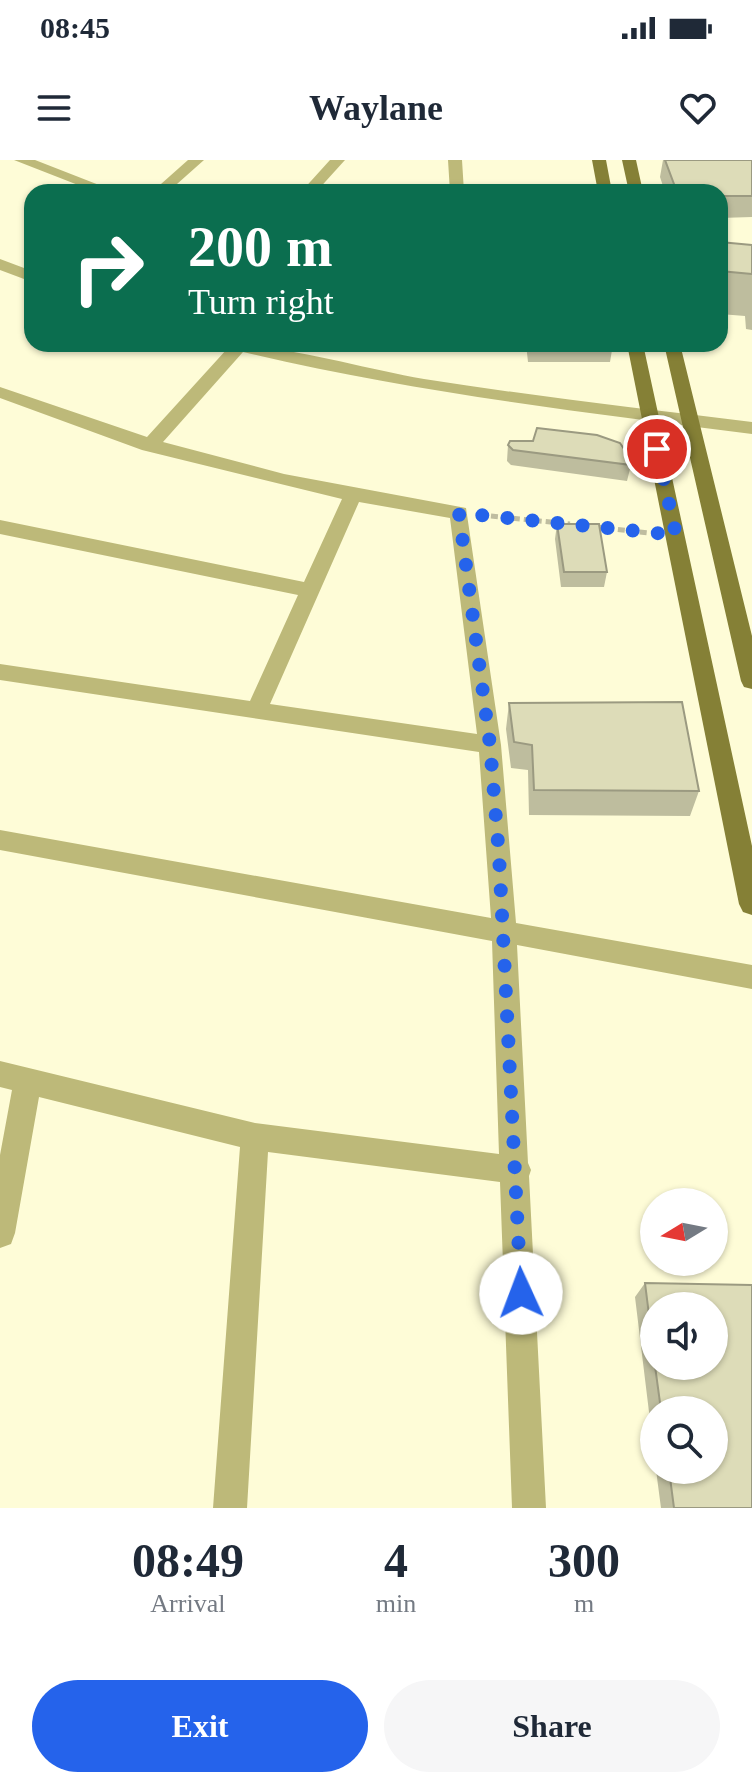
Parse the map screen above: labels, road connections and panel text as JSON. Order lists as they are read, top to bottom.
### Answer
{
  "north": "left",
  "page": {
    "status": "08:45",
    "header": "Waylane",
    "turn": ["200 m", "Turn right"],
    "eta": [
      "08:49",
      "Arrival",
      "4",
      "min",
      "300",
      "m"
    ],
    "buttons": ["Exit", "Share"]
  }
}
